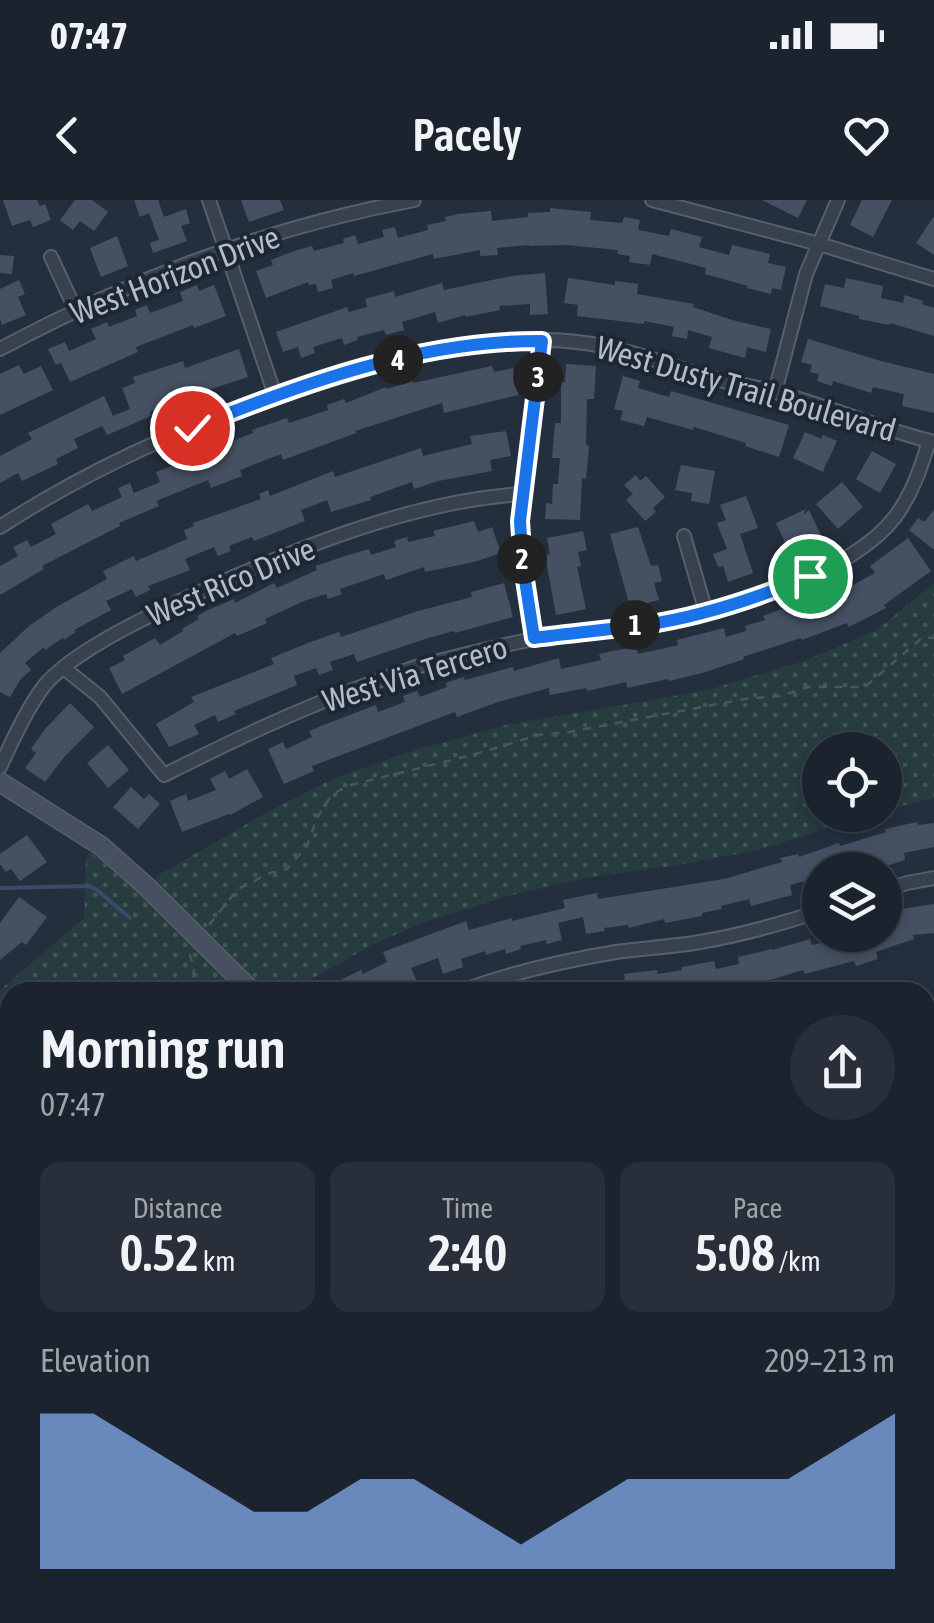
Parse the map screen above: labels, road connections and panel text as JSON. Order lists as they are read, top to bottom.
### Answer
{
  "streets": {
    "street": [
      "West Horizon Drive",
      "West Dusty Trail Boulevard",
      "West Rico Drive",
      "West Via Tercero"
    ]
  },
  "crossings": [
    ["West Dusty Trail Boulevard", "West Via Tercero"],
    ["West Rico Drive", "West Via Tercero"]
  ],
  "page": {
    "status": "07:47",
    "header": "Pacely",
    "pins": [
      "4",
      "3",
      "2",
      "1"
    ],
    "heading": ["Morning run", "07:47"],
    "stats": [
      ["Distance", "0.52 km"],
      ["Time", "2:40"],
      ["Pace", "5:08 /km"]
    ],
    "chart": ["Elevation", "209–213 m"]
  }
}
